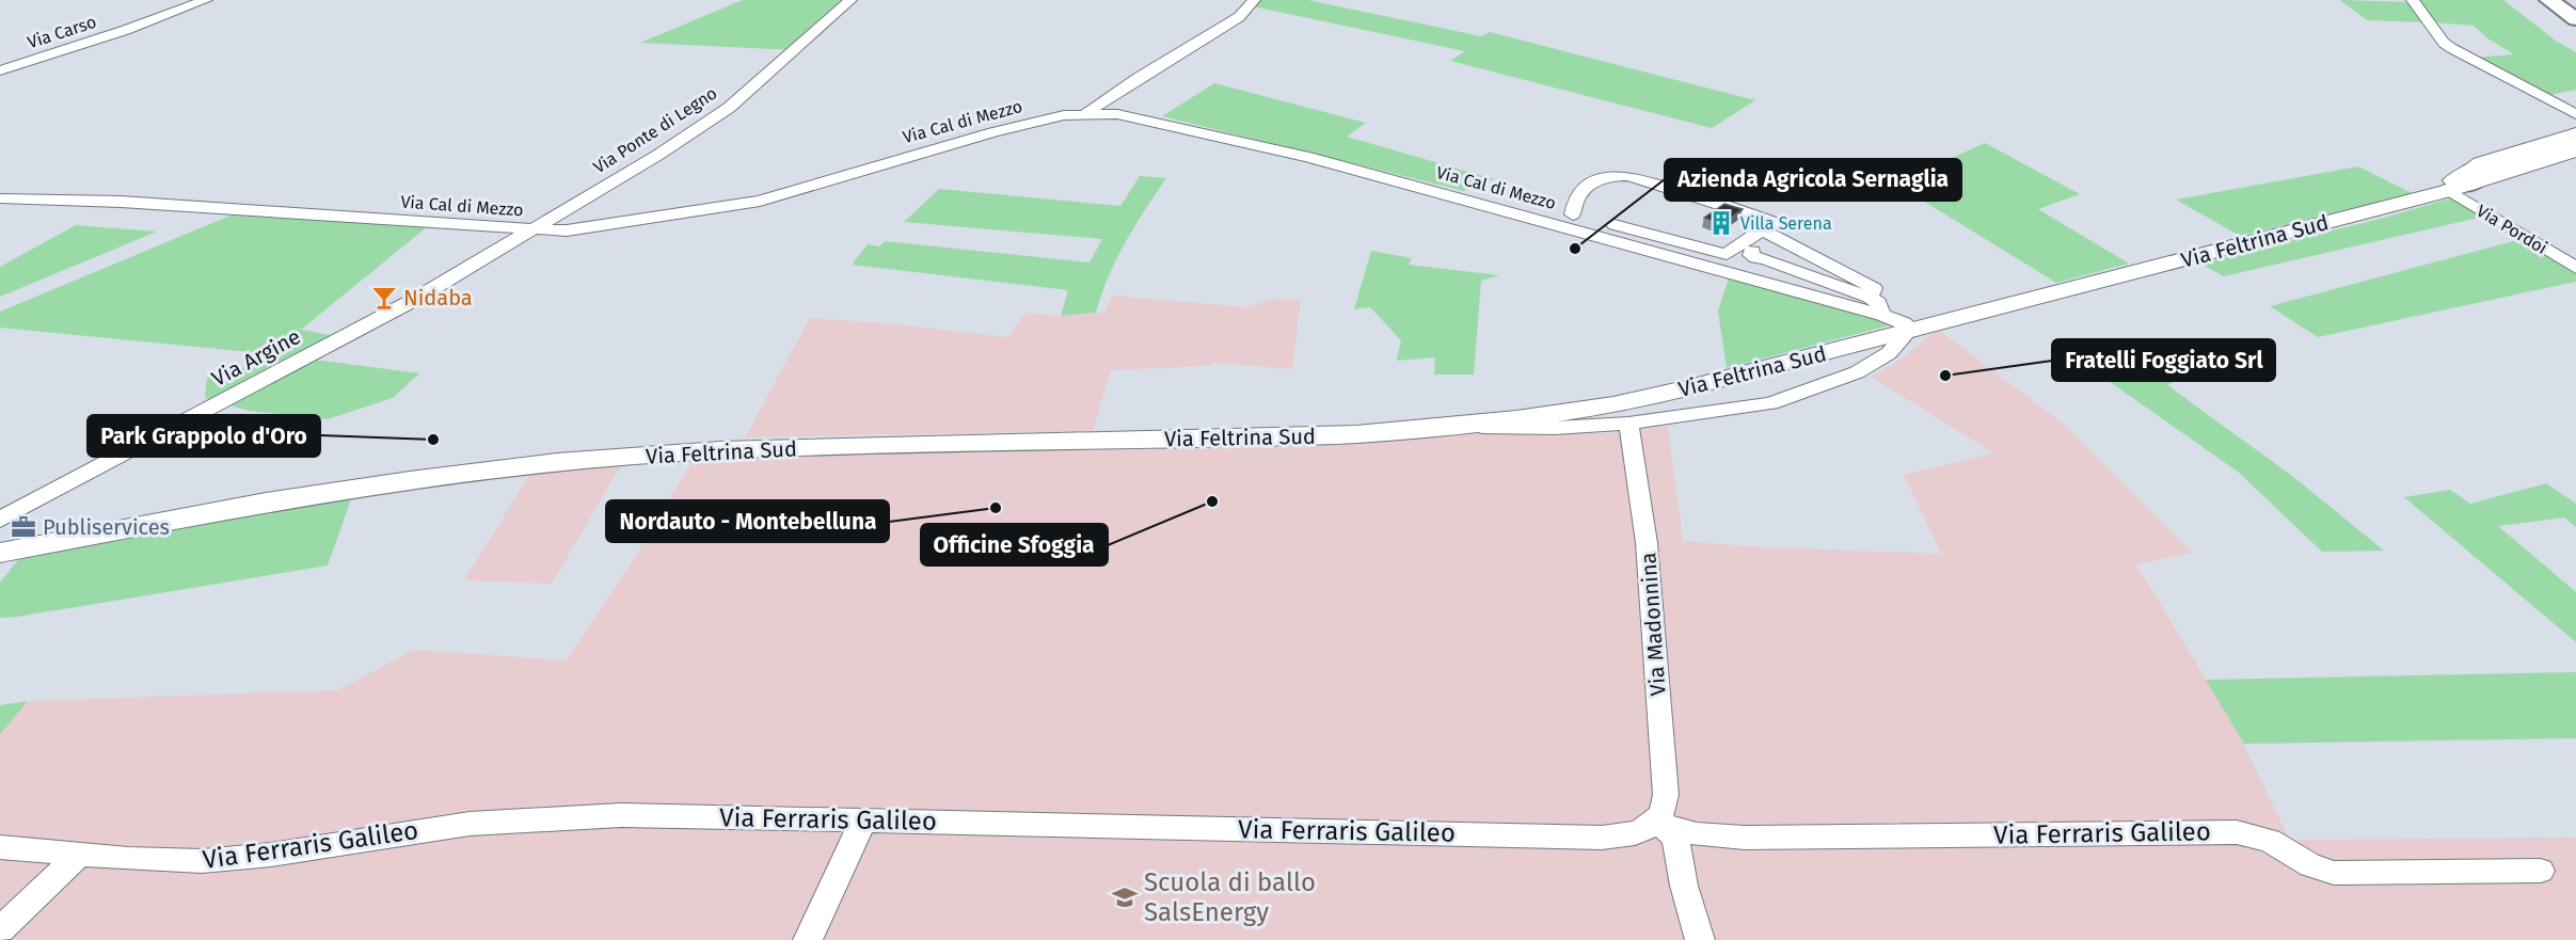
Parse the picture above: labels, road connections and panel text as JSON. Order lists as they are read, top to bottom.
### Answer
{
  "streets": {
    "main road": ["Via Feltrina Sud"],
    "street": [
      "Via Carso",
      "Via Cal di Mezzo",
      "Via Ponte di Legno",
      "Via Pordoi",
      "Via Argine",
      "Via Madonnina",
      "Via Ferraris Galileo"
    ]
  },
  "crossings": [
    ["Via Cal di Mezzo", "Via Ponte di Legno"],
    ["Via Cal di Mezzo", "Via Feltrina Sud"],
    ["Via Cal di Mezzo", "Via Argine"],
    ["Via Ponte di Legno", "Via Argine"],
    ["Via Pordoi", "Via Feltrina Sud"],
    ["Via Madonnina", "Via Ferraris Galileo"]
  ],
  "places": {
    "building": ["Villa Serena"],
    "other": [
      "Azienda Agricola Sernaglia",
      "Fratelli Foggiato Srl",
      "Park Grappolo d'Oro",
      "Officine Sfoggia",
      "Nordauto - Montebelluna"
    ],
    "bar": ["Nidaba"],
    "office": ["Publiservices"],
    "school or university": ["Scuola di ballo SalsEnergy"]
  }
}
